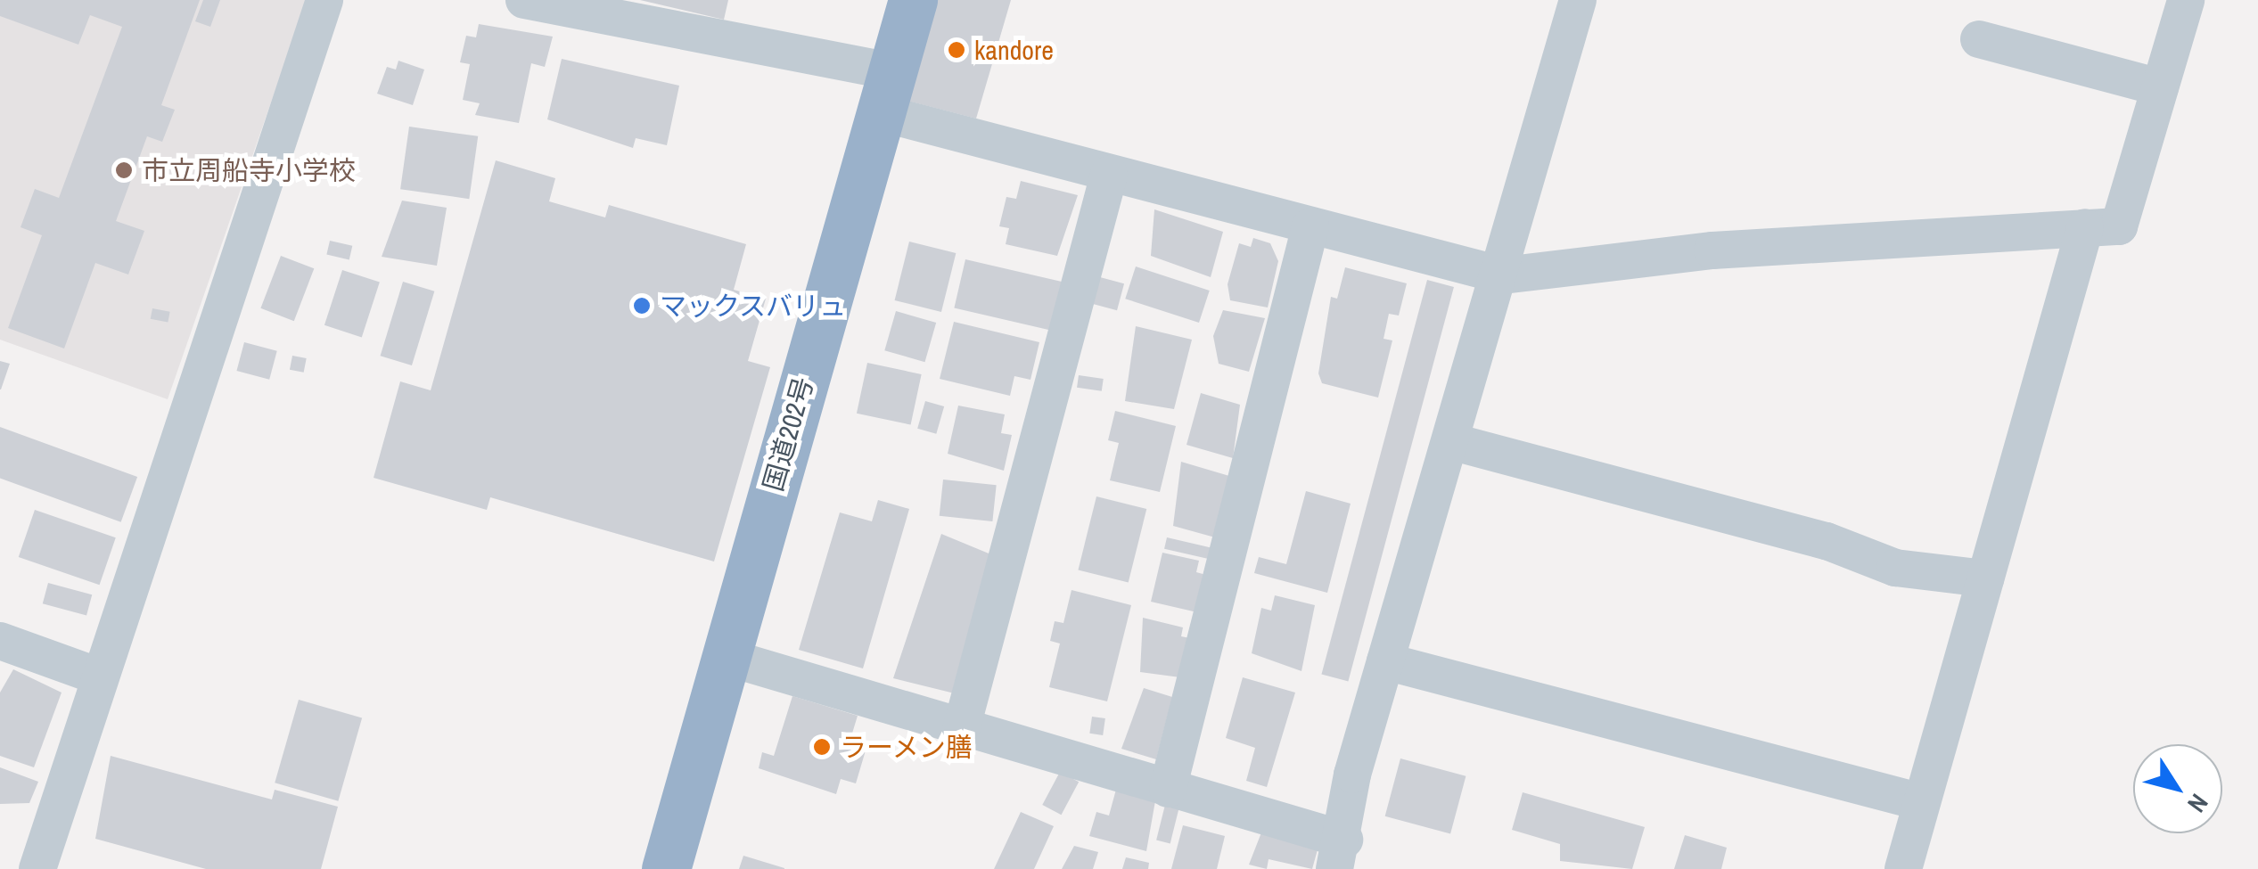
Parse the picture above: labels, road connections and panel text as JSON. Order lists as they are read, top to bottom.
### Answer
{
  "streets": {
    "highway": ["国道202号"]
  },
  "places": [
    "kandore",
    "市立周船寺小学校",
    "マックスバリュ",
    "ラーメン膳"
  ],
  "north": "bottom right"
}
